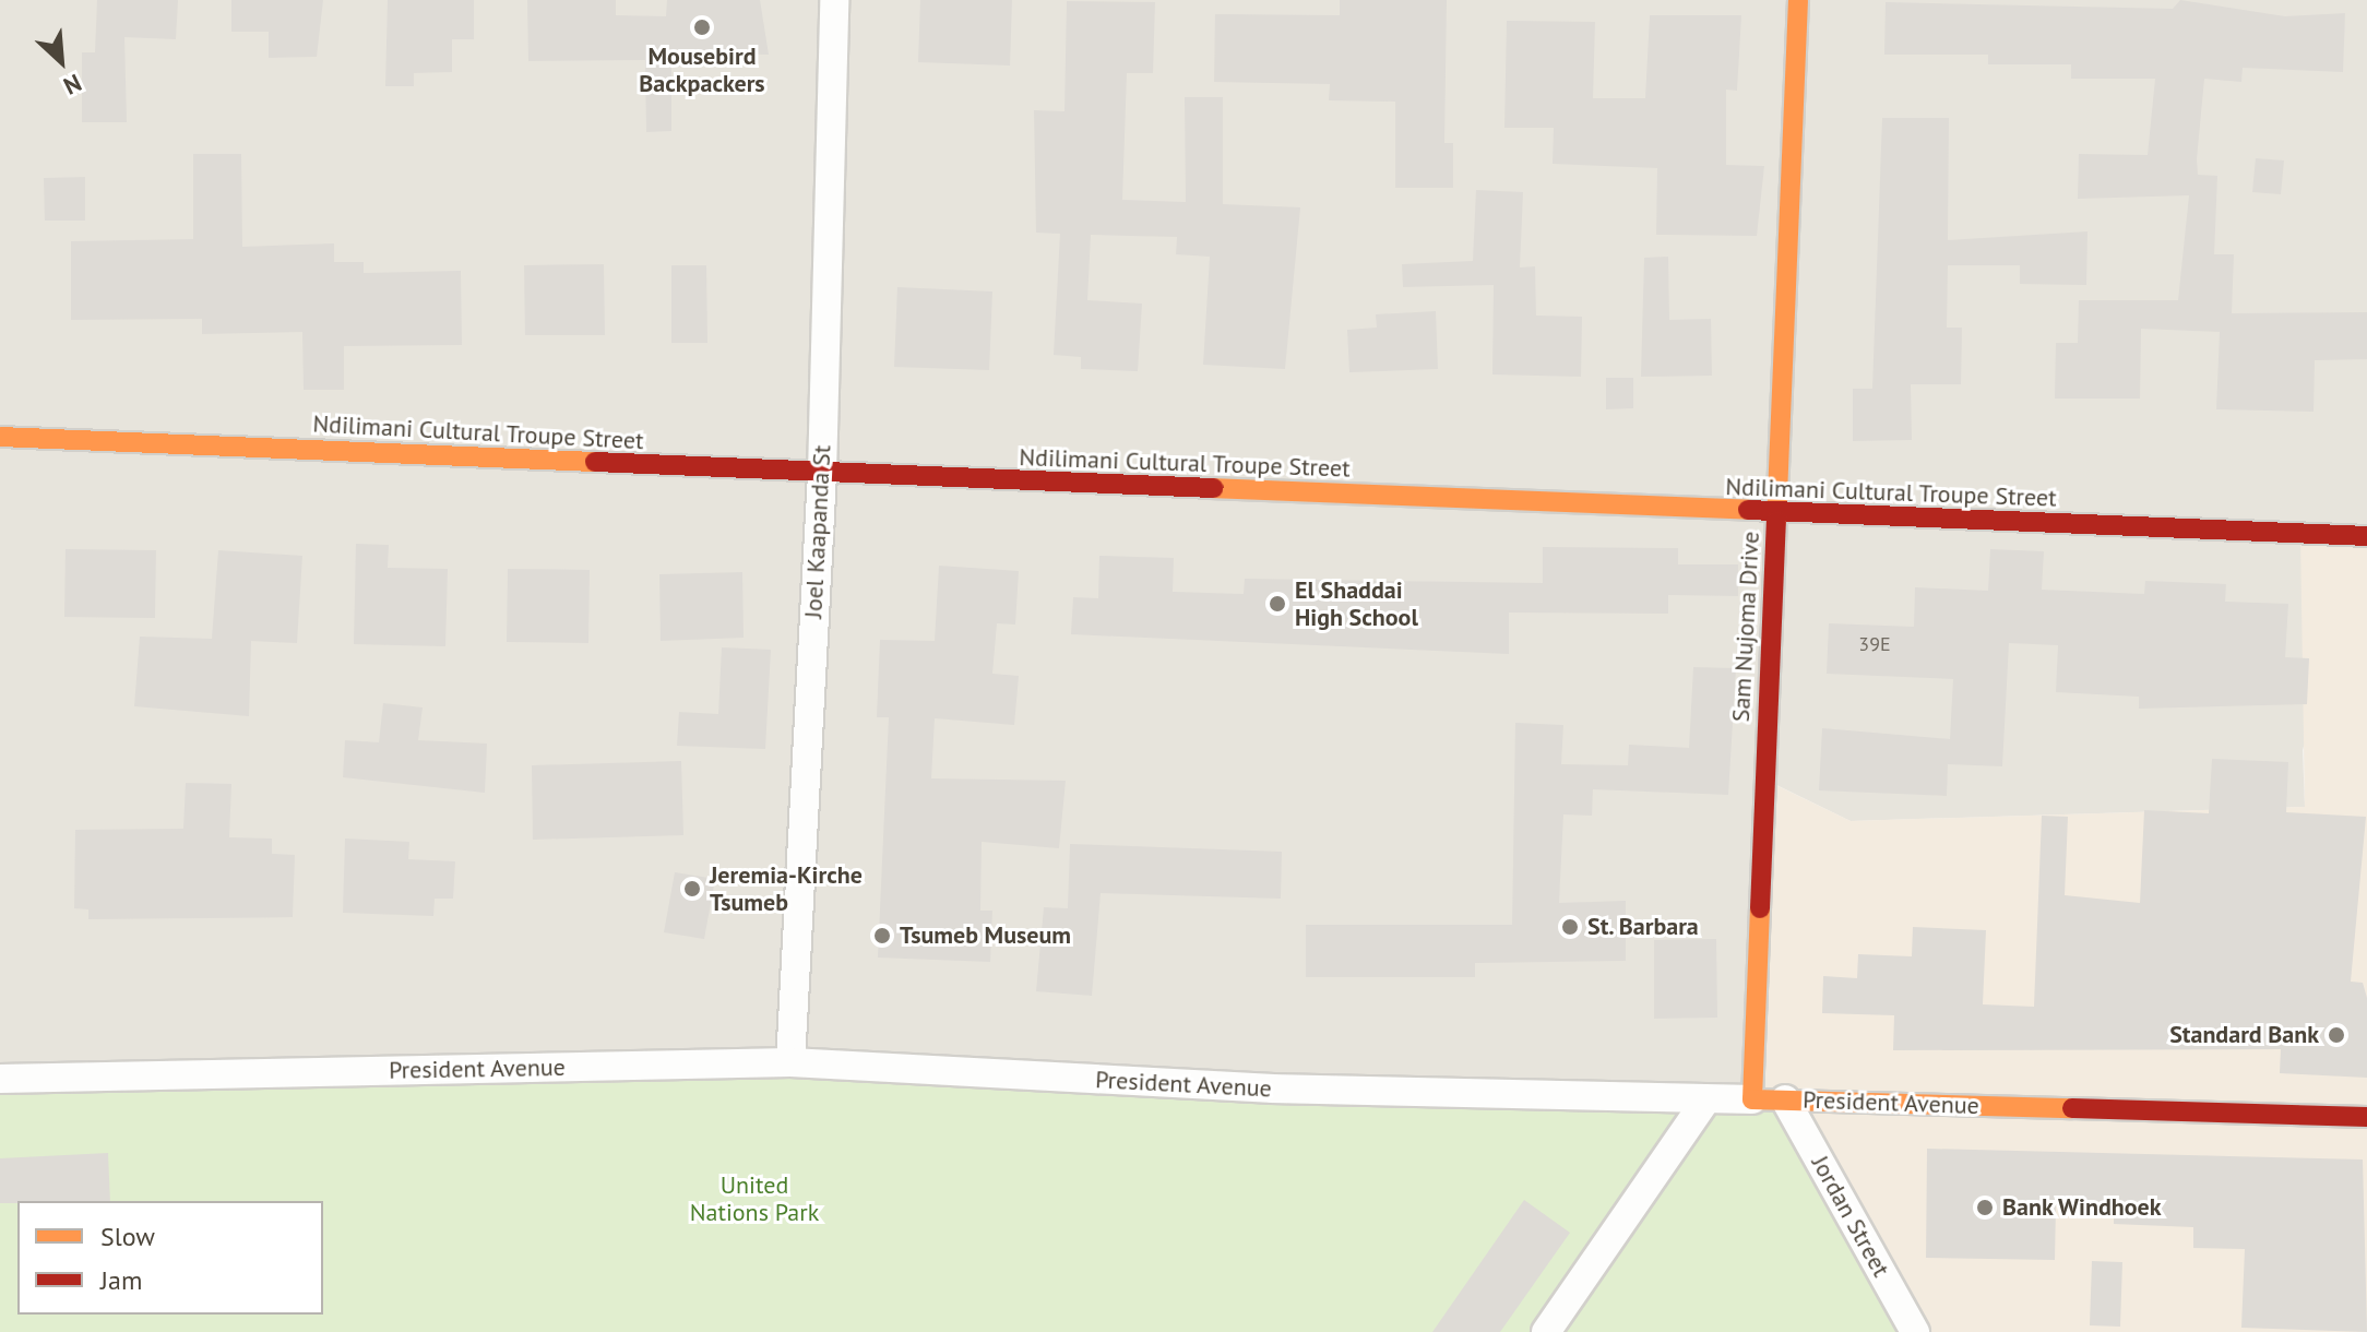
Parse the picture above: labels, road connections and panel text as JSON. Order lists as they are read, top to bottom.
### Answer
{
  "streets": {
    "street": [
      "Ndilimani Cultural Troupe Street",
      "Joel Kaapanda St",
      "Sam Nujoma Drive",
      "President Avenue",
      "Jordan Street"
    ]
  },
  "crossings": [
    ["Ndilimani Cultural Troupe Street", "Joel Kaapanda St"],
    ["Ndilimani Cultural Troupe Street", "Sam Nujoma Drive"],
    ["Joel Kaapanda St", "President Avenue"],
    ["Sam Nujoma Drive", "President Avenue"],
    ["President Avenue", "Jordan Street"]
  ],
  "parks": ["United Nations Park"],
  "places": [
    "Mousebird Backpackers",
    "El Shaddai High School",
    "Jeremia-Kirche Tsumeb",
    "St. Barbara",
    "Tsumeb Museum",
    "Standard Bank",
    "Bank Windhoek"
  ],
  "house_numbers": ["39E"],
  "legend": ["Slow", "Jam"],
  "north": "bottom right"
}
